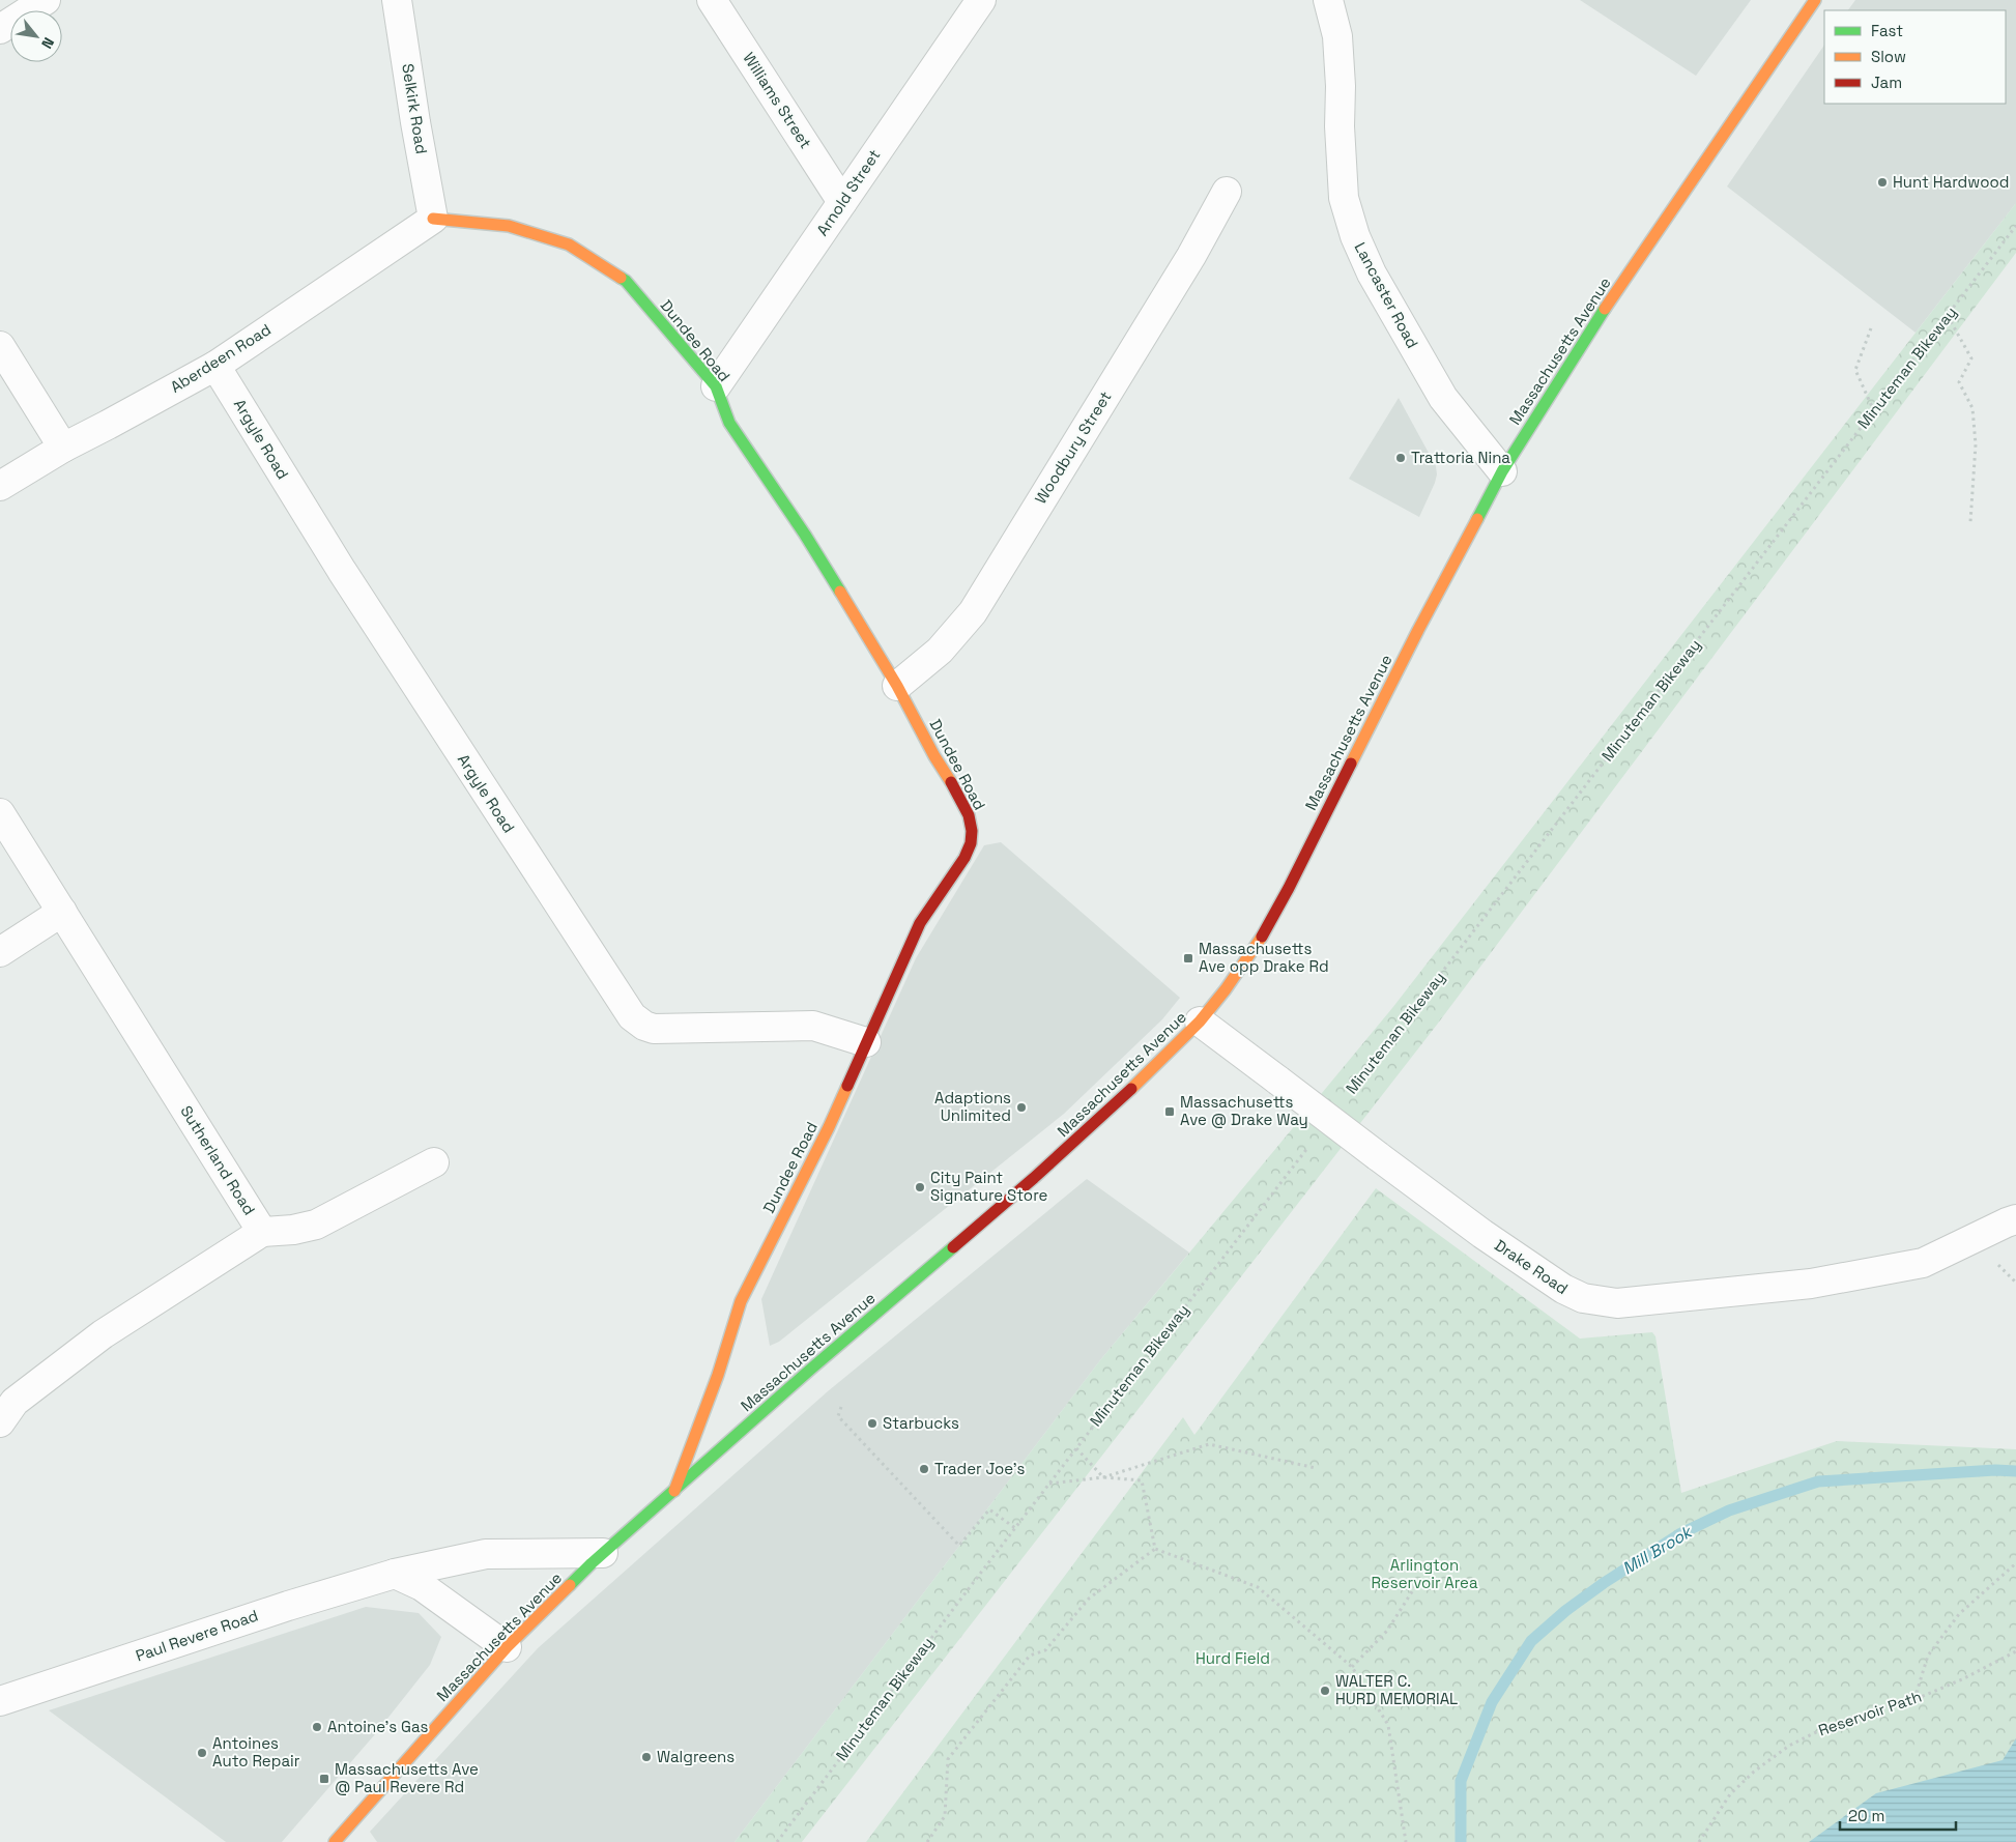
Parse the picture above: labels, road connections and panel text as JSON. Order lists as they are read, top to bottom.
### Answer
{
  "streets": {
    "main road": ["Dundee Road", "Massachusetts Avenue"],
    "street": [
      "Williams Street",
      "Selkirk Road",
      "Arnold Street",
      "Lancaster Road",
      "Aberdeen Road",
      "Argyle Road",
      "Woodbury Street",
      "Sutherland Road",
      "Drake Road",
      "Paul Revere Road"
    ],
    "path": ["Minuteman Bikeway", "Reservoir Path"]
  },
  "crossings": [
    ["Williams Street", "Arnold Street"],
    ["Selkirk Road", "Dundee Road"],
    ["Selkirk Road", "Aberdeen Road"],
    ["Arnold Street", "Dundee Road"],
    ["Lancaster Road", "Massachusetts Avenue"],
    ["Dundee Road", "Massachusetts Avenue"],
    ["Dundee Road", "Aberdeen Road"],
    ["Dundee Road", "Argyle Road"],
    ["Dundee Road", "Woodbury Street"],
    ["Massachusetts Avenue", "Drake Road"],
    ["Massachusetts Avenue", "Paul Revere Road"],
    ["Aberdeen Road", "Argyle Road"]
  ],
  "water": ["Mill Brook"],
  "parks": ["Arlington Reservoir Area", "Hurd Field"],
  "places": {
    "other": [
      "Hunt Hardwood",
      "Trattoria Nina",
      "Adaptions Unlimited",
      "City Paint Signature Store",
      "Starbucks",
      "Trader Joe's",
      "WALTER C. HURD MEMORIAL",
      "Antoine's Gas",
      "Antoines Auto Repair",
      "Walgreens"
    ],
    "transit": ["Massachusetts Ave opp Drake Rd", "Massachusetts Ave @ Drake Way", "Massachusetts Ave @ Paul Revere Rd"]
  },
  "legend": ["Fast", "Slow", "Jam"],
  "scale_bar": "20 m",
  "north": "bottom right"
}
